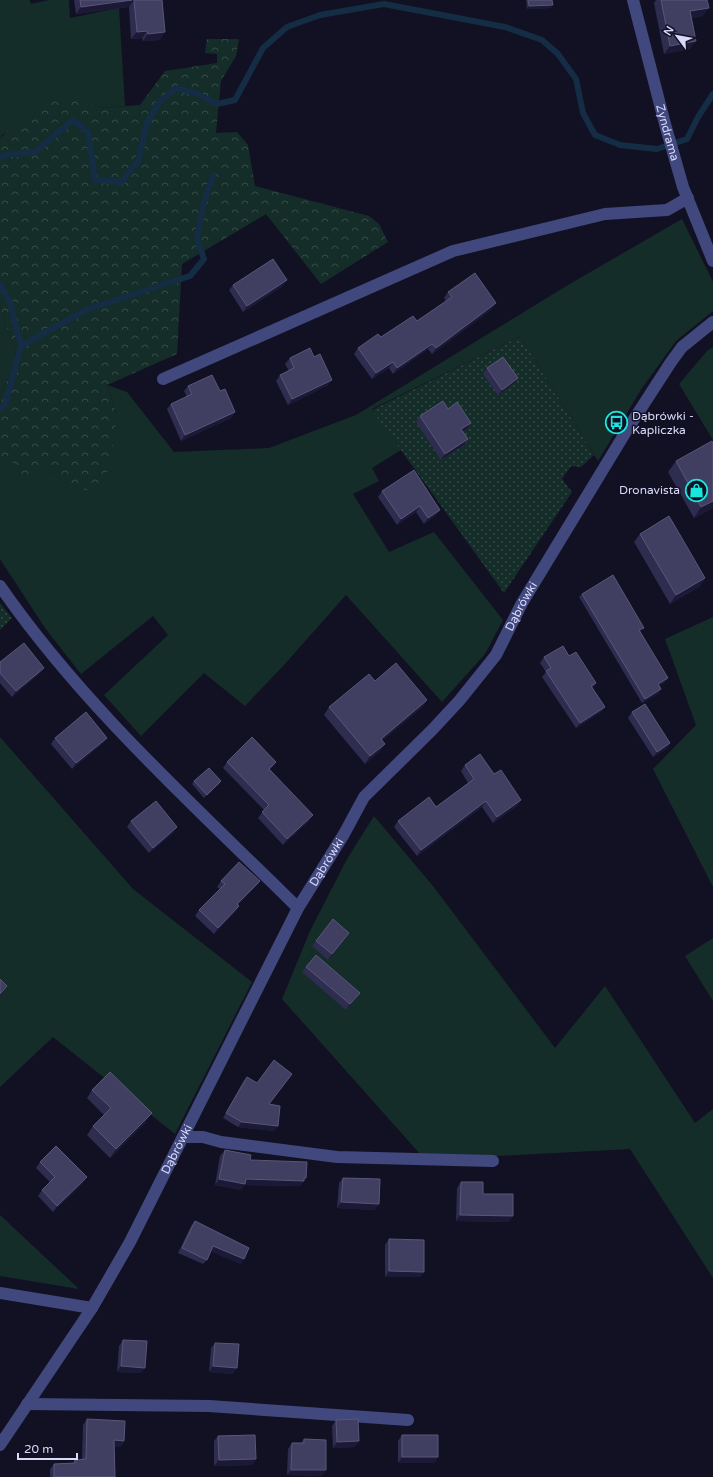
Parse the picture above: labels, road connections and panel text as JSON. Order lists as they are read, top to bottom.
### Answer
{
  "streets": {
    "street": ["Zyndrama", "Dąbrówki"]
  },
  "places": {
    "bus stop": ["Dąbrówki - Kapliczka"],
    "shop": ["Dronavista"]
  },
  "scale_bar": "20 m",
  "north": "top left"
}
